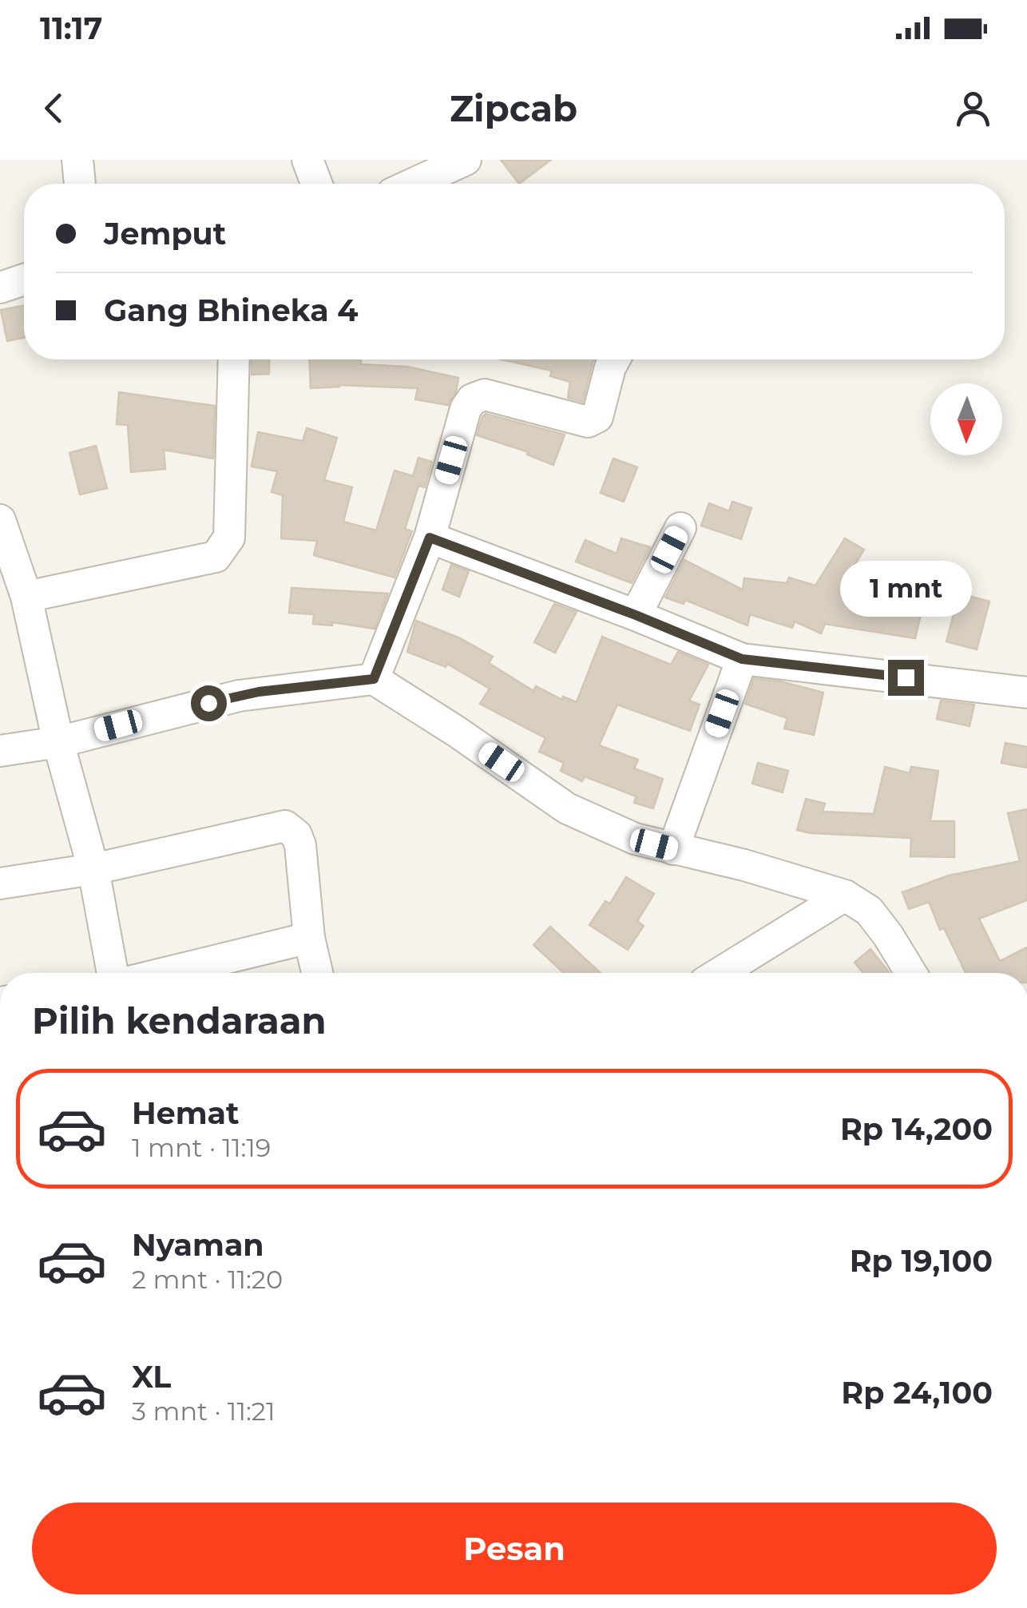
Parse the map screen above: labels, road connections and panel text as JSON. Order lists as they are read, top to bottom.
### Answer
{
  "north": "bottom",
  "page": {
    "status": "11:17",
    "header": "Zipcab",
    "banner": ["Jemput", "Gang Bhineka 4"],
    "bubble": "1 mnt",
    "heading": "Pilih kendaraan",
    "list": [
      {
        "name": "Hemat",
        "note": "1 mnt · 11:19",
        "value": "Rp 14,200"
      },
      {
        "name": "Nyaman",
        "note": "2 mnt · 11:20",
        "value": "Rp 19,100"
      },
      {
        "name": "XL",
        "note": "3 mnt · 11:21",
        "value": "Rp 24,100"
      }
    ],
    "buttons": "Pesan"
  }
}
